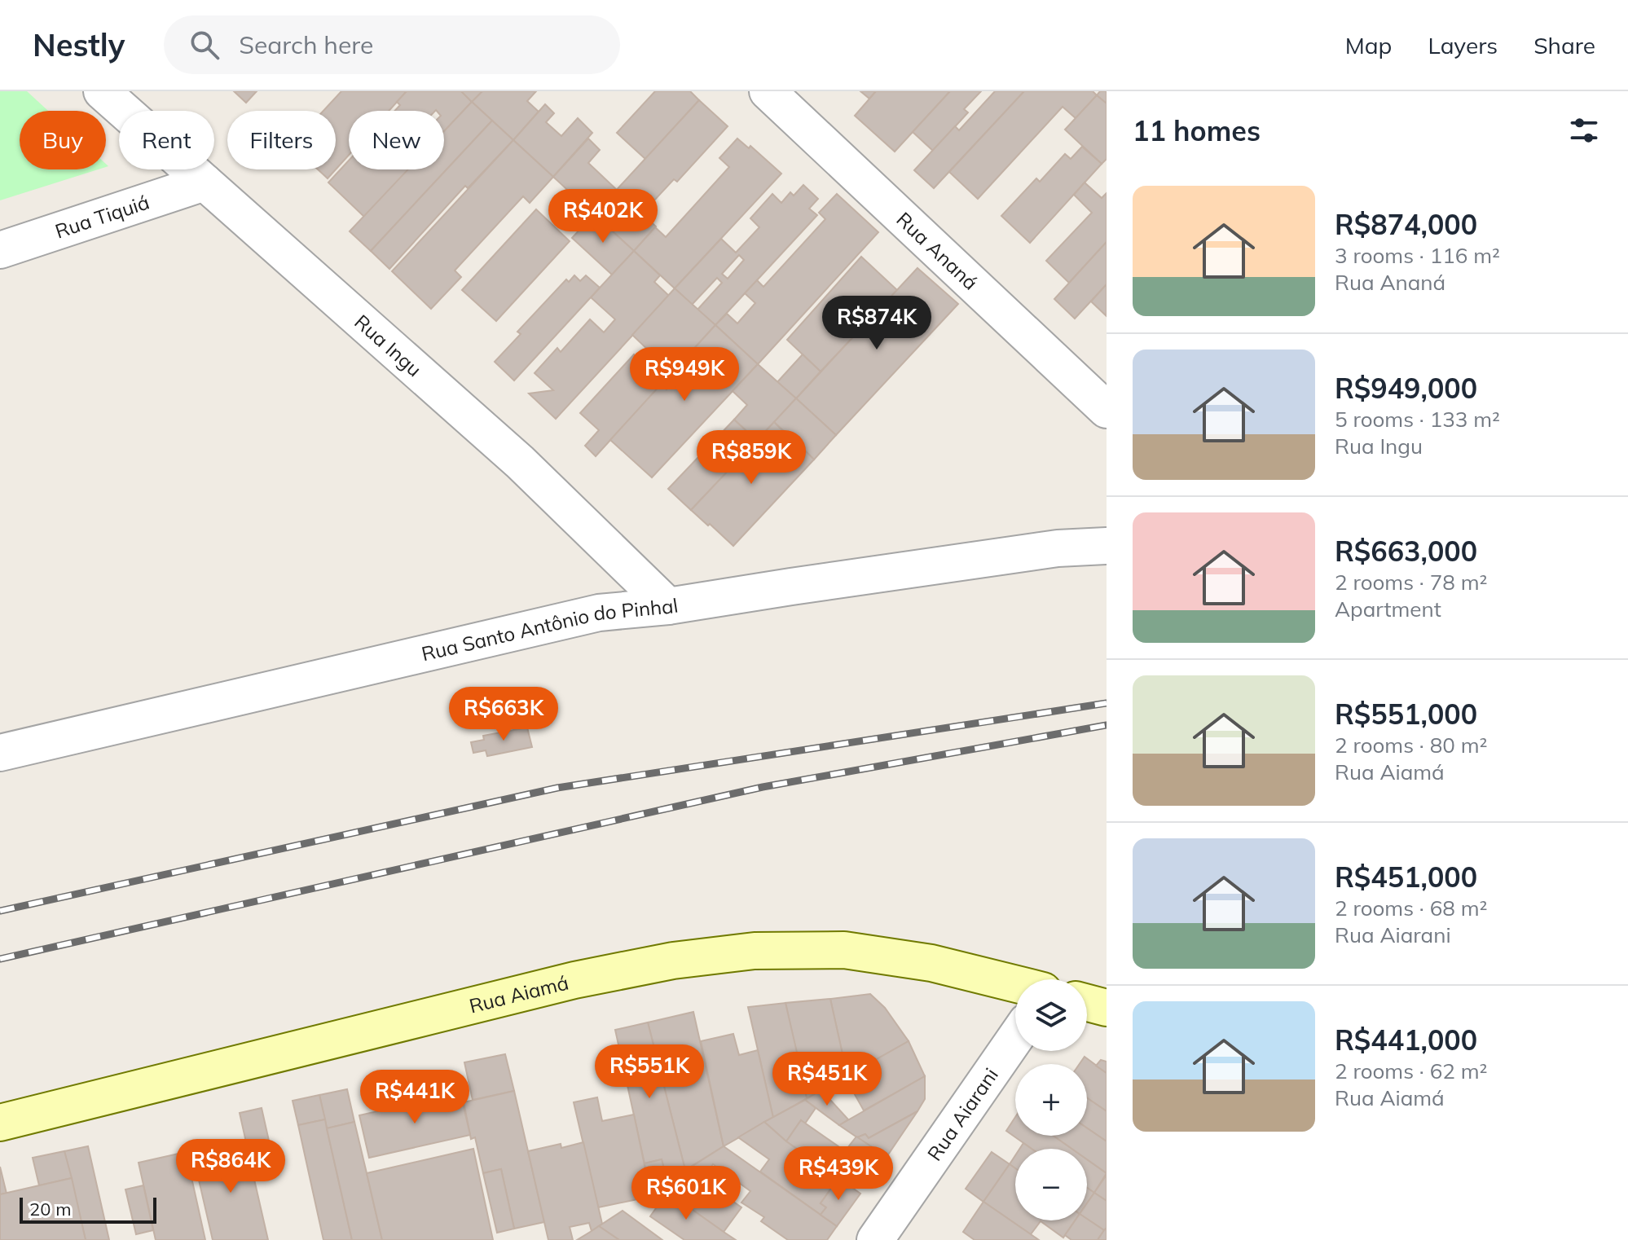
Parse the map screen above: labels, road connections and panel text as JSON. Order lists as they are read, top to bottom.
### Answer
{
  "streets": {
    "main road": ["Rua Aiamá"],
    "street": [
      "Rua Tiquiá",
      "Rua Ananá",
      "Rua Ingu",
      "Rua Santo Antônio do Pinhal",
      "Rua Aiarani"
    ]
  },
  "crossings": [
    ["Rua Tiquiá", "Rua Ingu"],
    ["Rua Ingu", "Rua Santo Antônio do Pinhal"]
  ],
  "scale_bar": "20 m",
  "page": {
    "header": "Nestly",
    "search": "Search here",
    "nav": ["Map", "Layers", "Share"],
    "heading": "11 homes",
    "chip": [
      "Buy",
      "Rent",
      "Filters",
      "New"
    ],
    "list": [
      {
        "name": "R$874,000",
        "note": "3 rooms · 116 m² · Rua Ananá"
      },
      {
        "name": "R$949,000",
        "note": "5 rooms · 133 m² · Rua Ingu"
      },
      {
        "name": "R$663,000",
        "note": "2 rooms · 78 m² · Apartment"
      },
      {
        "name": "R$551,000",
        "note": "2 rooms · 80 m² · Rua Aiamá"
      },
      {
        "name": "R$451,000",
        "note": "2 rooms · 68 m² · Rua Aiarani"
      },
      {
        "name": "R$441,000",
        "note": "2 rooms · 62 m² · Rua Aiamá"
      }
    ],
    "price": [
      "R$402K",
      "R$874K",
      "R$949K",
      "R$859K",
      "R$663K",
      "R$551K",
      "R$451K",
      "R$441K",
      "R$864K",
      "R$439K",
      "R$601K"
    ],
    "map_buttons": ["+", "−"],
    "scale": "20 m"
  }
}
